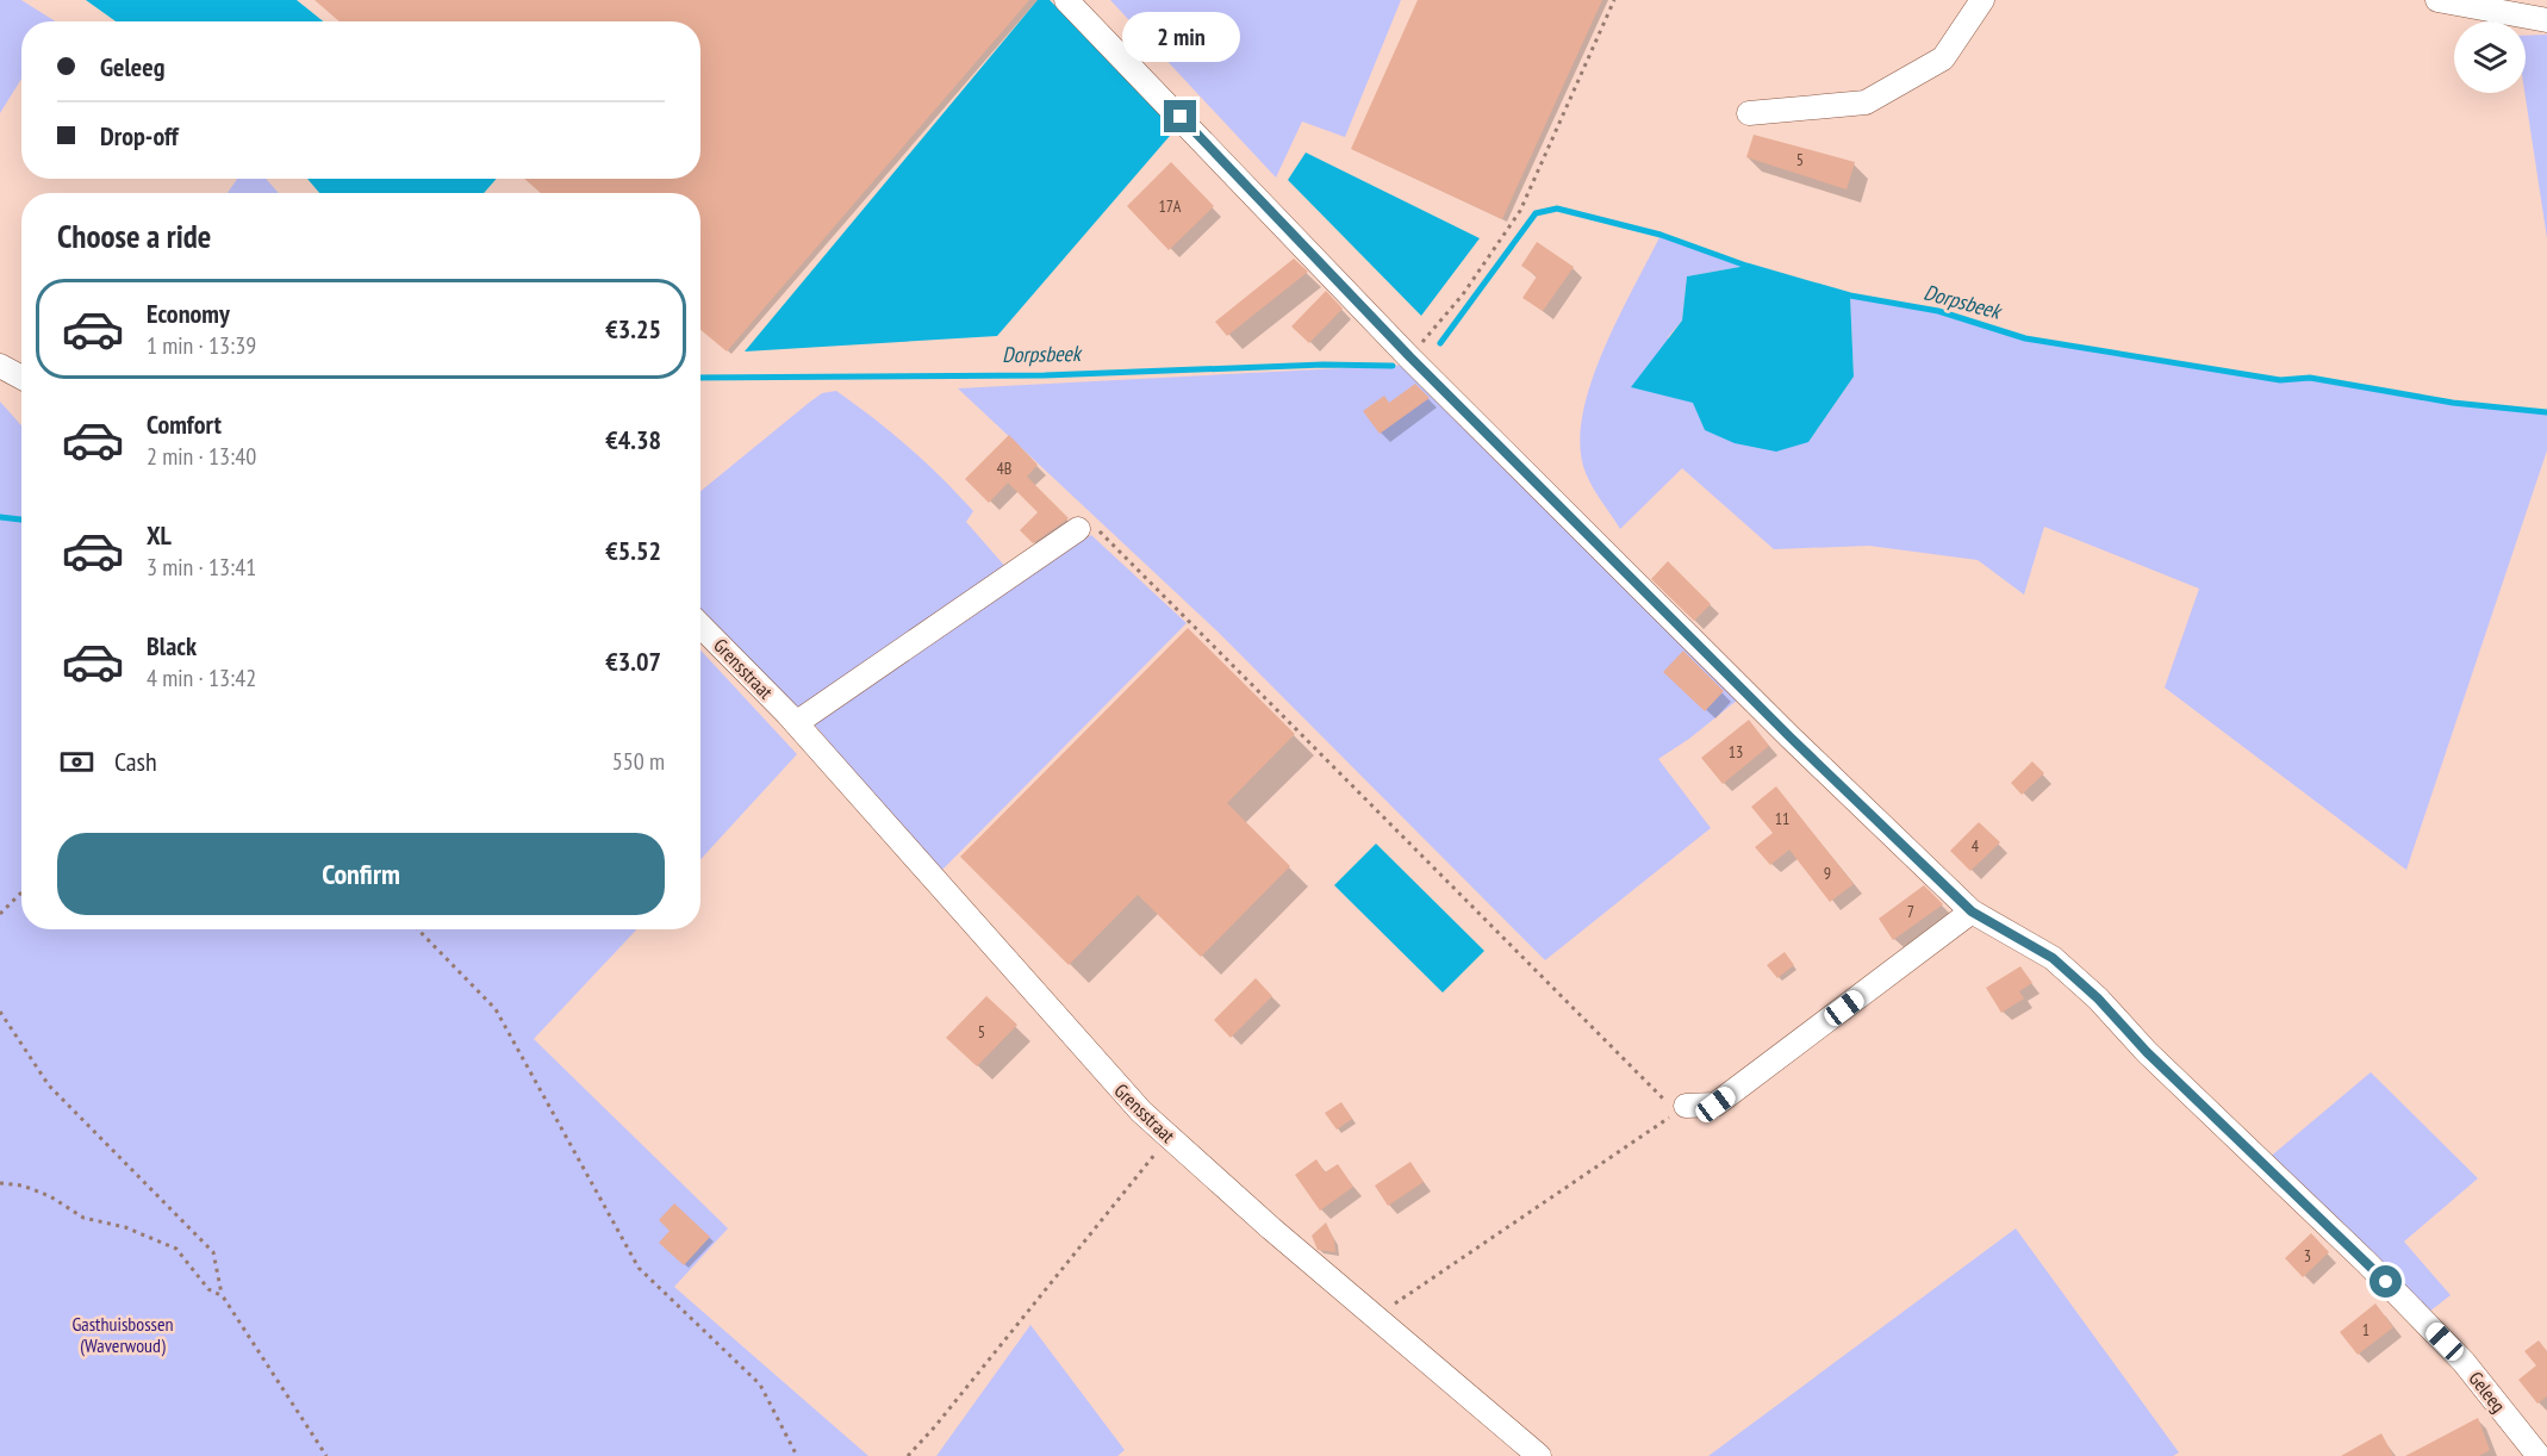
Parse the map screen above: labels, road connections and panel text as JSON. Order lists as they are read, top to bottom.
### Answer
{
  "streets": {
    "street": ["Grensstraat", "Geleeg"]
  },
  "water": ["Dorpsbeek"],
  "parks": ["Gasthuisbossen (Waverwoud)"],
  "house_numbers": [
    "5",
    "17A",
    "4B",
    "13",
    "11",
    "4",
    "9",
    "7",
    "5",
    "3",
    "1"
  ],
  "page": {
    "bubble": "2 min",
    "banner": ["Geleeg", "Drop-off"],
    "heading": "Choose a ride",
    "list": [
      {
        "name": "Economy",
        "note": "1 min · 13:39",
        "value": "€3.25"
      },
      {
        "name": "Comfort",
        "note": "2 min · 13:40",
        "value": "€4.38"
      },
      {
        "name": "XL",
        "note": "3 min · 13:41",
        "value": "€5.52"
      },
      {
        "name": "Black",
        "note": "4 min · 13:42",
        "value": "€3.07"
      }
    ],
    "pay": ["Cash", "550 m"],
    "buttons": "Confirm"
  }
}
